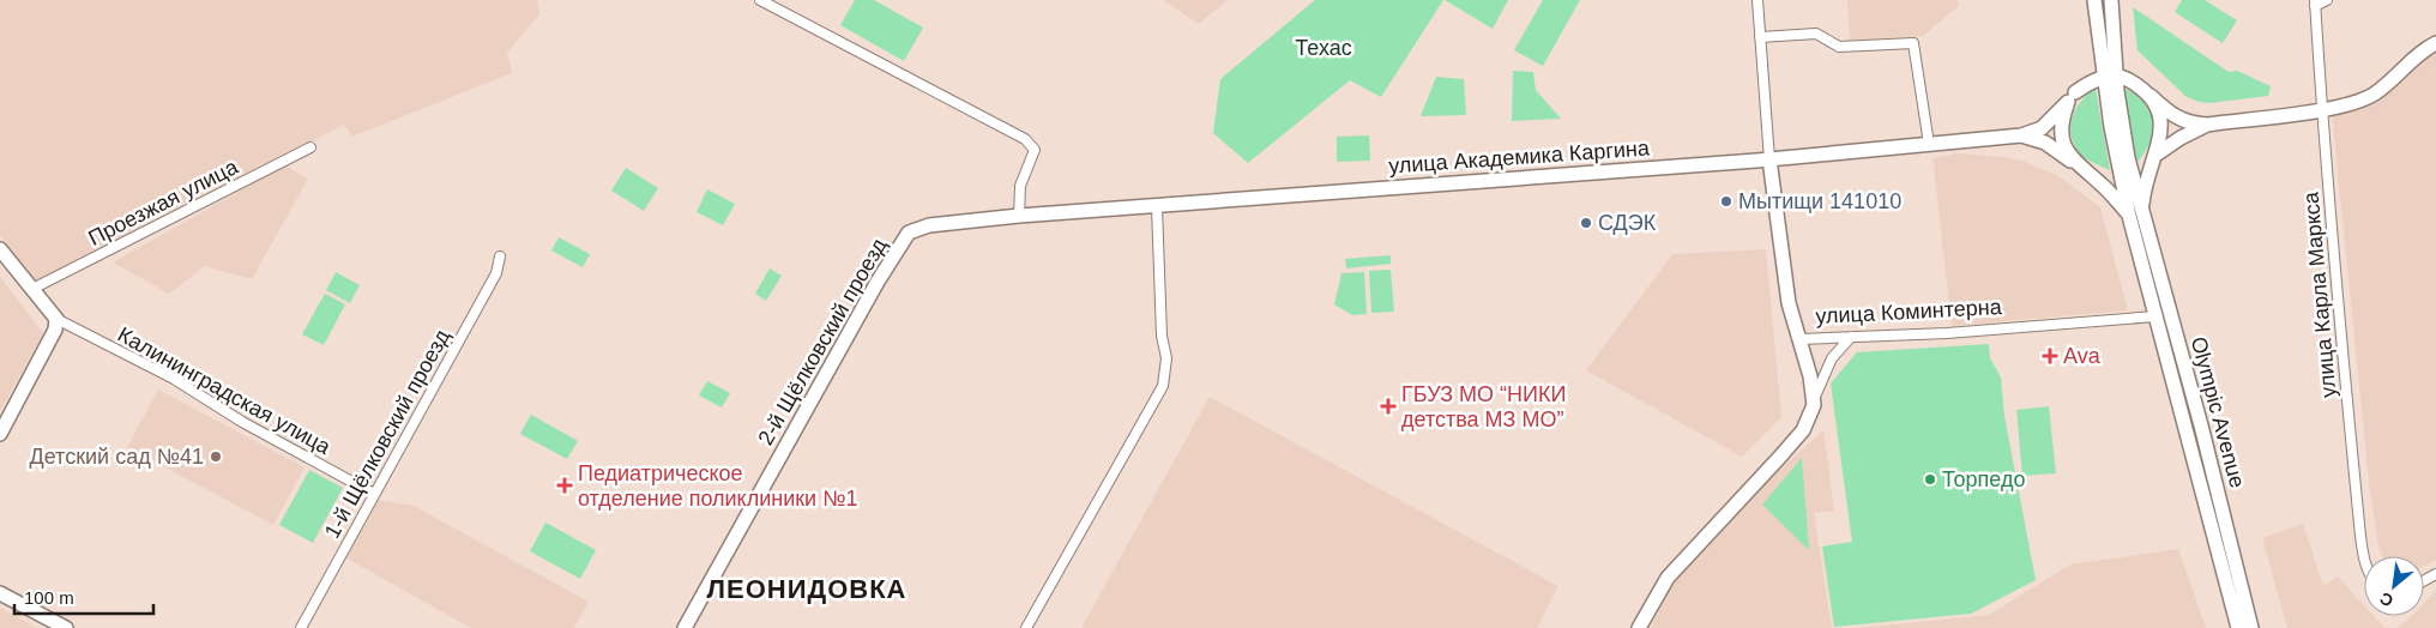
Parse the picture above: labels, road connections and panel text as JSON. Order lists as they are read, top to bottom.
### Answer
{
  "streets": {
    "street": [
      "улица Академика Каргина",
      "Проезжая улица",
      "улица Карла Маркса",
      "улица Коминтерна",
      "2-й Щёлковский проезд",
      "Калининградская улица",
      "Olympic Avenue",
      "1-й Щёлковский проезд"
    ]
  },
  "crossings": [
    ["улица Академика Каргина", "2-й Щёлковский проезд"],
    ["улица Коминтерна", "Olympic Avenue"],
    ["Калининградская улица", "1-й Щёлковский проезд"]
  ],
  "districts": ["ЛЕОНИДОВКА"],
  "parks": ["Техас"],
  "places": {
    "other": [
      "Мытищи 141010",
      "СДЭК",
      "Детский сад №41",
      "Торпедо"
    ],
    "health": ["Ava", "ГБУЗ МО “НИКИ детства МЗ МО”", "Педиатрическое отделение поликлиники №1"]
  },
  "scale_bar": "100 m",
  "north": "bottom left"
}
